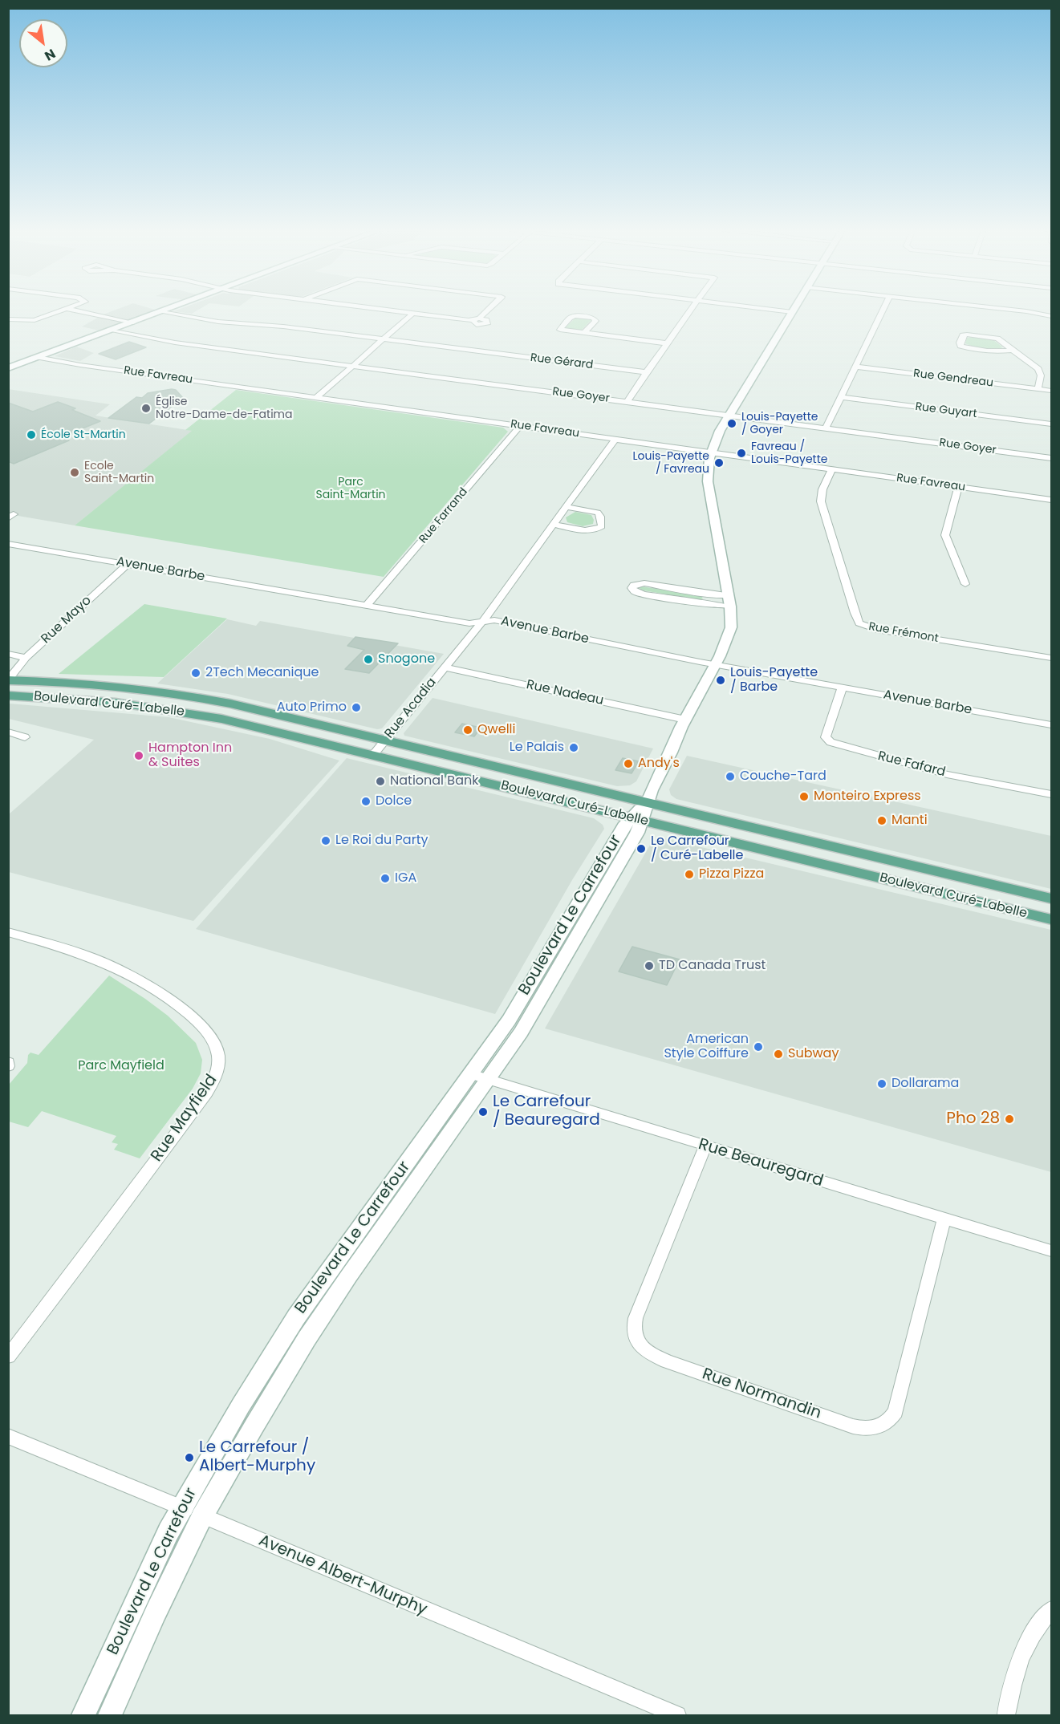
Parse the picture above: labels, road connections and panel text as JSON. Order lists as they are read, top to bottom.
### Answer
{
  "streets": {
    "main road": ["Boulevard Curé-Labelle"],
    "street": [
      "Rue Gérard",
      "Rue Favreau",
      "Rue Gendreau",
      "Rue Goyer",
      "Rue Guyart",
      "Rue Farrand",
      "Avenue Barbe",
      "Rue Mayo",
      "Rue Frémont",
      "Rue Nadeau",
      "Rue Acadia",
      "Rue Fafard",
      "Boulevard Le Carrefour",
      "Rue Mayfield",
      "Rue Beauregard",
      "Rue Normandin",
      "Avenue Albert-Murphy"
    ]
  },
  "crossings": [
    ["Rue Favreau", "Rue Farrand"],
    ["Rue Favreau", "Rue Frémont"],
    ["Rue Favreau", "Rue Acadia"],
    ["Rue Favreau", "Boulevard Le Carrefour"],
    ["Rue Goyer", "Boulevard Le Carrefour"],
    ["Rue Farrand", "Avenue Barbe"],
    ["Avenue Barbe", "Rue Mayo"],
    ["Avenue Barbe", "Rue Acadia"],
    ["Avenue Barbe", "Rue Fafard"],
    ["Avenue Barbe", "Boulevard Le Carrefour"],
    ["Rue Mayo", "Boulevard Curé-Labelle"],
    ["Rue Nadeau", "Rue Acadia"],
    ["Rue Nadeau", "Boulevard Le Carrefour"],
    ["Boulevard Curé-Labelle", "Rue Acadia"],
    ["Boulevard Curé-Labelle", "Boulevard Le Carrefour"],
    ["Boulevard Le Carrefour", "Rue Beauregard"],
    ["Boulevard Le Carrefour", "Avenue Albert-Murphy"],
    ["Rue Beauregard", "Rue Normandin"]
  ],
  "parks": ["Parc Saint-Martin", "Parc Mayfield"],
  "places": [
    "Église Notre-Dame-de-Fatima",
    "Louis-Payette / Goyer",
    "École St-Martin",
    "Favreau / Louis-Payette",
    "Louis-Payette / Favreau",
    "Ecole Saint-Martin",
    "Snogone",
    "2Tech Mecanique",
    "Louis-Payette / Barbe",
    "Auto Primo",
    "Qwelli",
    "Le Palais",
    "Hampton Inn & Suites",
    "Andy's",
    "Couche-Tard",
    "National Bank",
    "Monteiro Express",
    "Dolce",
    "Manti",
    "Le Roi du Party",
    "Le Carrefour / Curé-Labelle",
    "Pizza Pizza",
    "IGA",
    "TD Canada Trust",
    "American Style Coiffure",
    "Subway",
    "Dollarama",
    "Le Carrefour / Beauregard",
    "Pho 28",
    "Le Carrefour / Albert-Murphy"
  ],
  "north": "bottom right"
}
